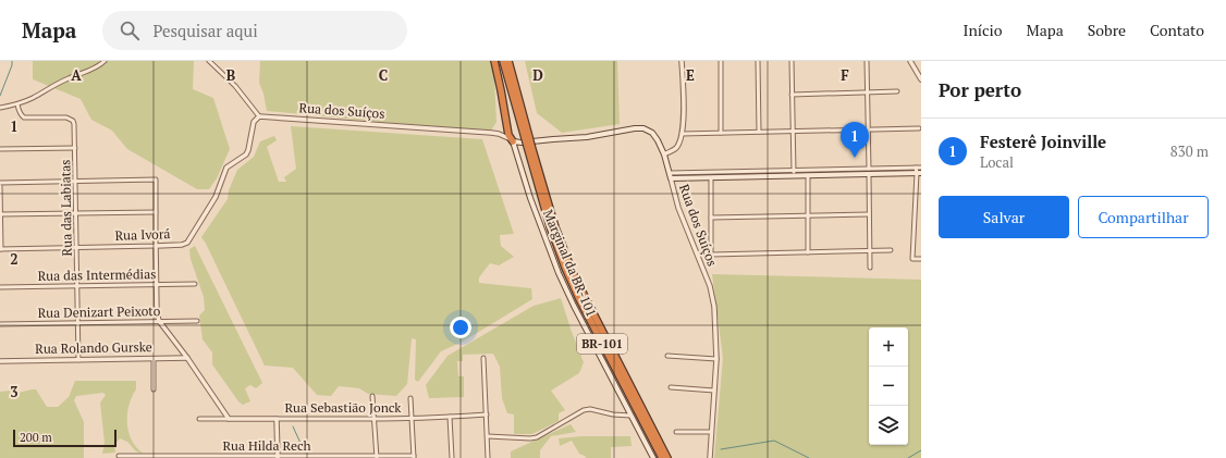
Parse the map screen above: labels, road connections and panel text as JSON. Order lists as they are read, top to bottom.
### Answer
{
  "streets": {
    "highway": ["BR-101"],
    "main road": ["Rua dos Suíços", "Marginal da BR-101"],
    "street": [
      "Rua das Labiatas",
      "Rua Ivorá",
      "Rua das Intermédias",
      "Rua Denizart Peixoto",
      "Rua Rolando Gurske",
      "Rua Sebastião Jonck",
      "Rua Hilda Rech"
    ]
  },
  "crossings": [
    ["Rua dos Suíços", "Rua Ivorá"],
    ["Rua dos Suíços", "Marginal da BR-101"],
    ["Rua das Labiatas", "Rua Ivorá"],
    ["Rua das Labiatas", "Rua das Intermédias"],
    ["Rua das Labiatas", "Rua Denizart Peixoto"],
    ["Rua das Labiatas", "Rua Rolando Gurske"]
  ],
  "scale_bar": "200 m",
  "page": {
    "header": "Mapa",
    "search": "Pesquisar aqui",
    "nav": [
      "Início",
      "Mapa",
      "Sobre",
      "Contato"
    ],
    "heading": "Por perto",
    "list": [
      {
        "mark": "1",
        "name": "Festerê Joinville",
        "note": "Local",
        "value": "830 m"
      }
    ],
    "pins": "1",
    "buttons": ["Salvar", "Compartilhar"],
    "map_buttons": ["+", "−"],
    "scale": "200 m"
  },
  "grid": {
    "columns": [
      "A",
      "B",
      "C",
      "D",
      "E",
      "F"
    ],
    "rows": ["1", "2", "3"]
  }
}
